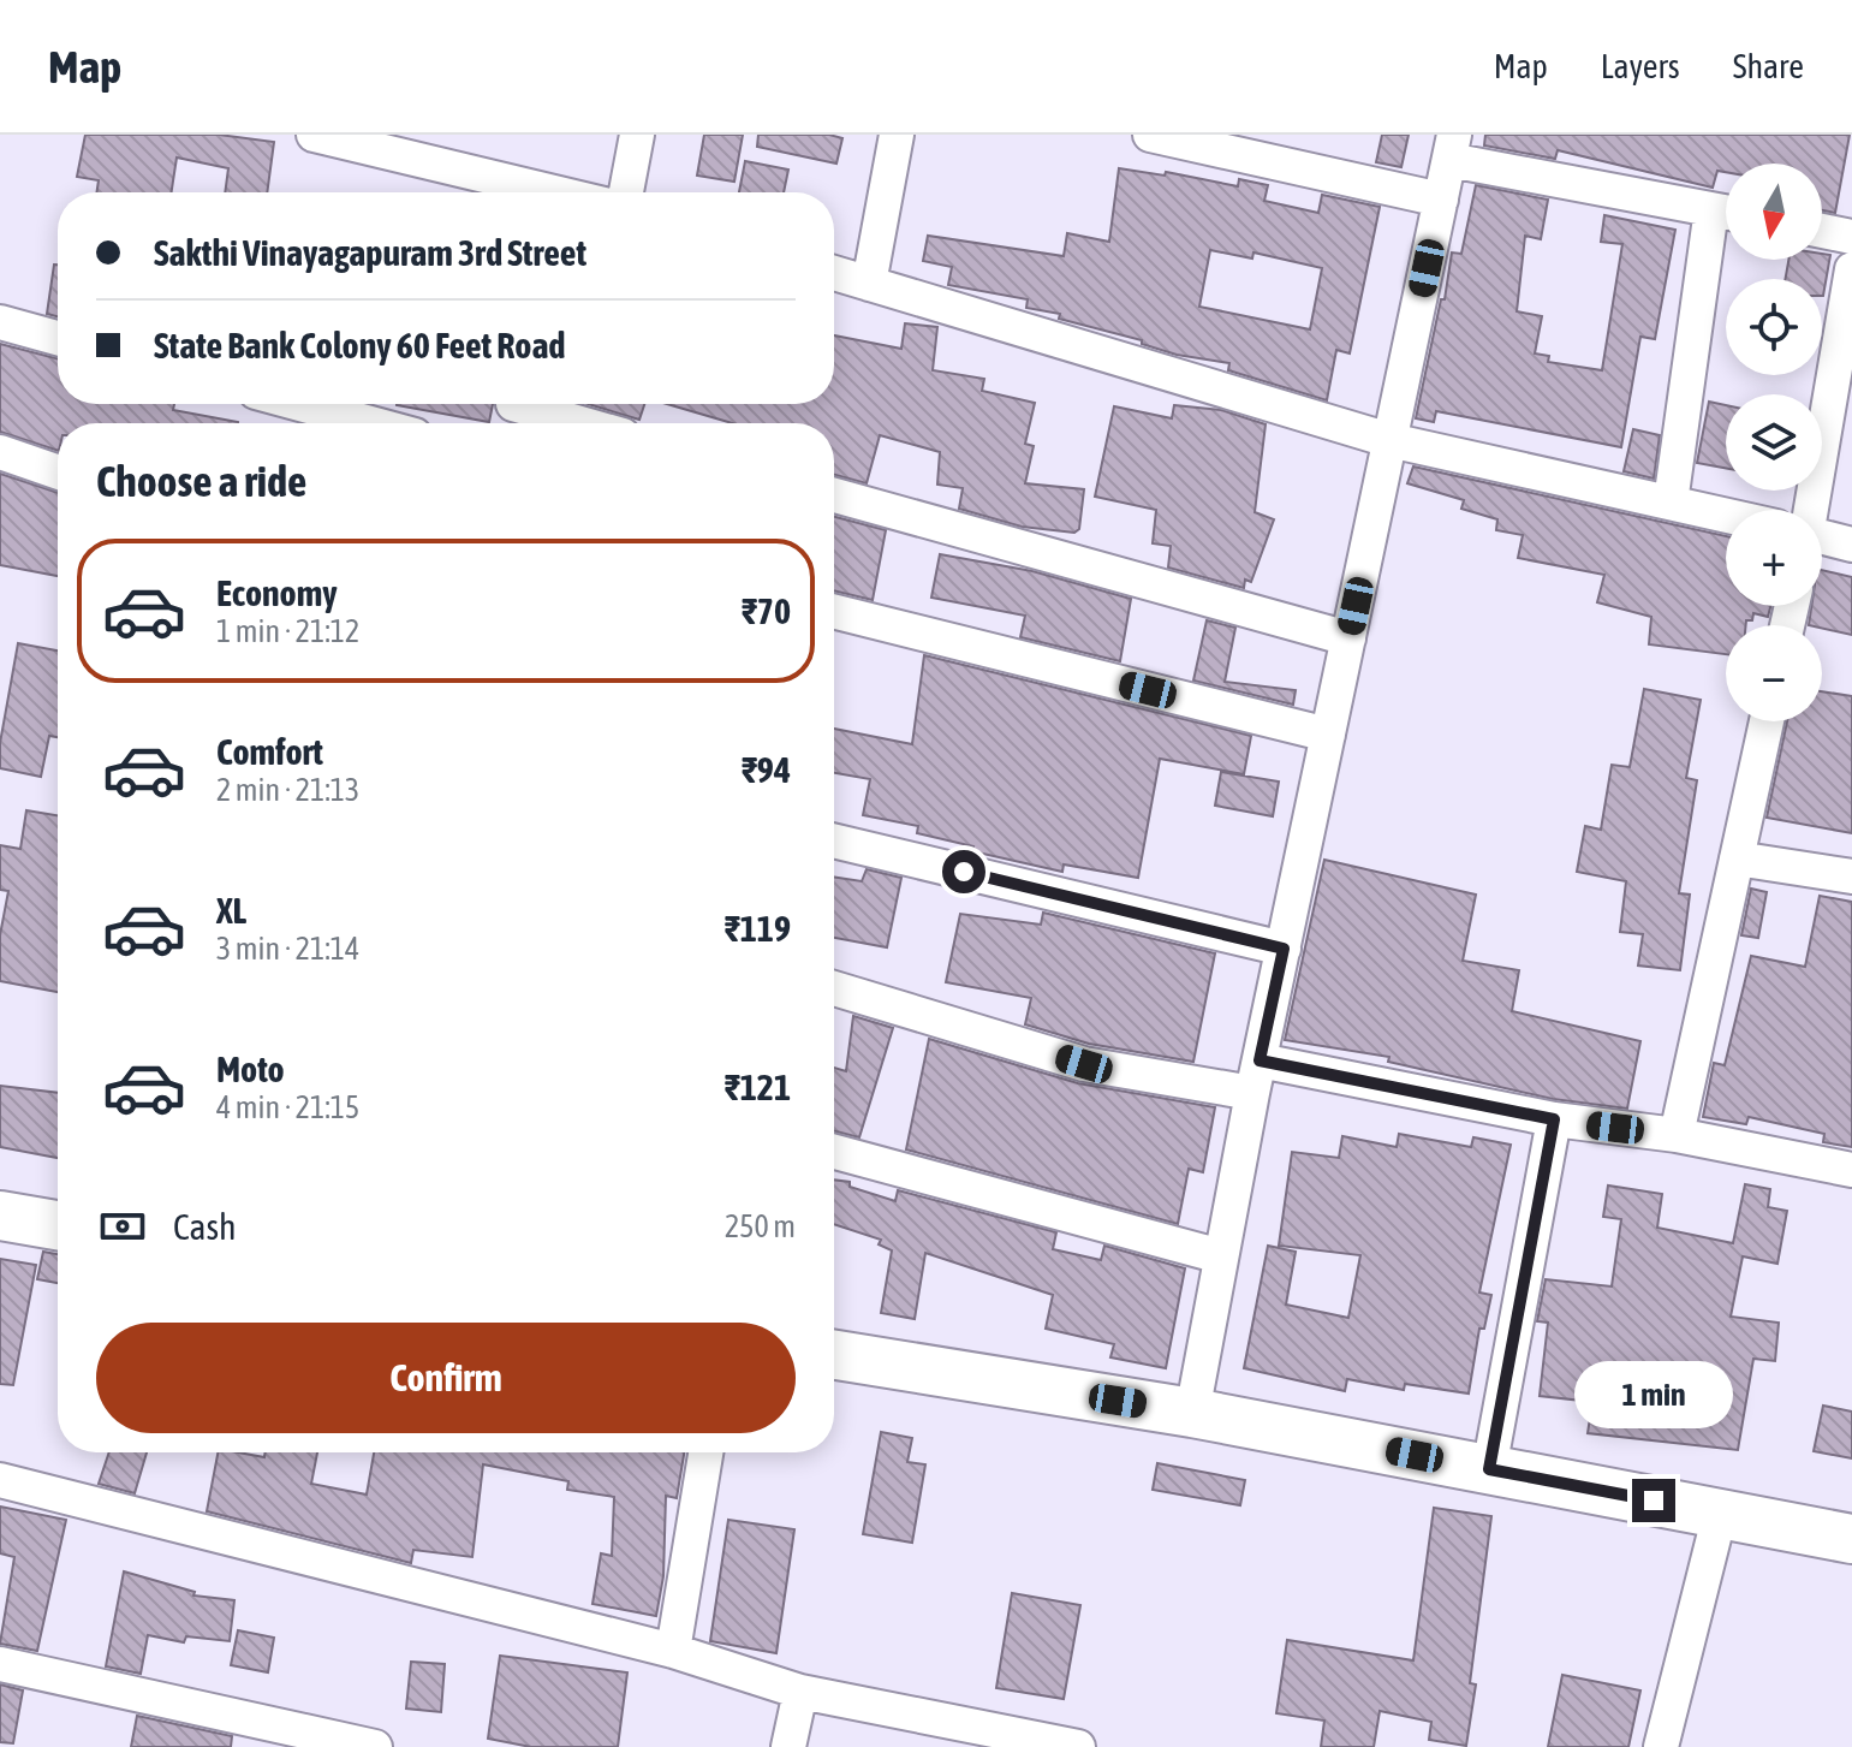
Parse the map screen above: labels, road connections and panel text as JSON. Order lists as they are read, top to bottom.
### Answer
{
  "north": "bottom",
  "page": {
    "header": "Map",
    "nav": ["Map", "Layers", "Share"],
    "map_buttons": ["+", "−"],
    "banner": ["Sakthi Vinayagapuram 3rd Street", "State Bank Colony 60 Feet Road"],
    "heading": "Choose a ride",
    "list": [
      {
        "name": "Economy",
        "note": "1 min · 21:12",
        "value": "₹70"
      },
      {
        "name": "Comfort",
        "note": "2 min · 21:13",
        "value": "₹94"
      },
      {
        "name": "XL",
        "note": "3 min · 21:14",
        "value": "₹119"
      },
      {
        "name": "Moto",
        "note": "4 min · 21:15",
        "value": "₹121"
      }
    ],
    "pay": ["Cash", "250 m"],
    "buttons": "Confirm",
    "bubble": "1 min"
  }
}
